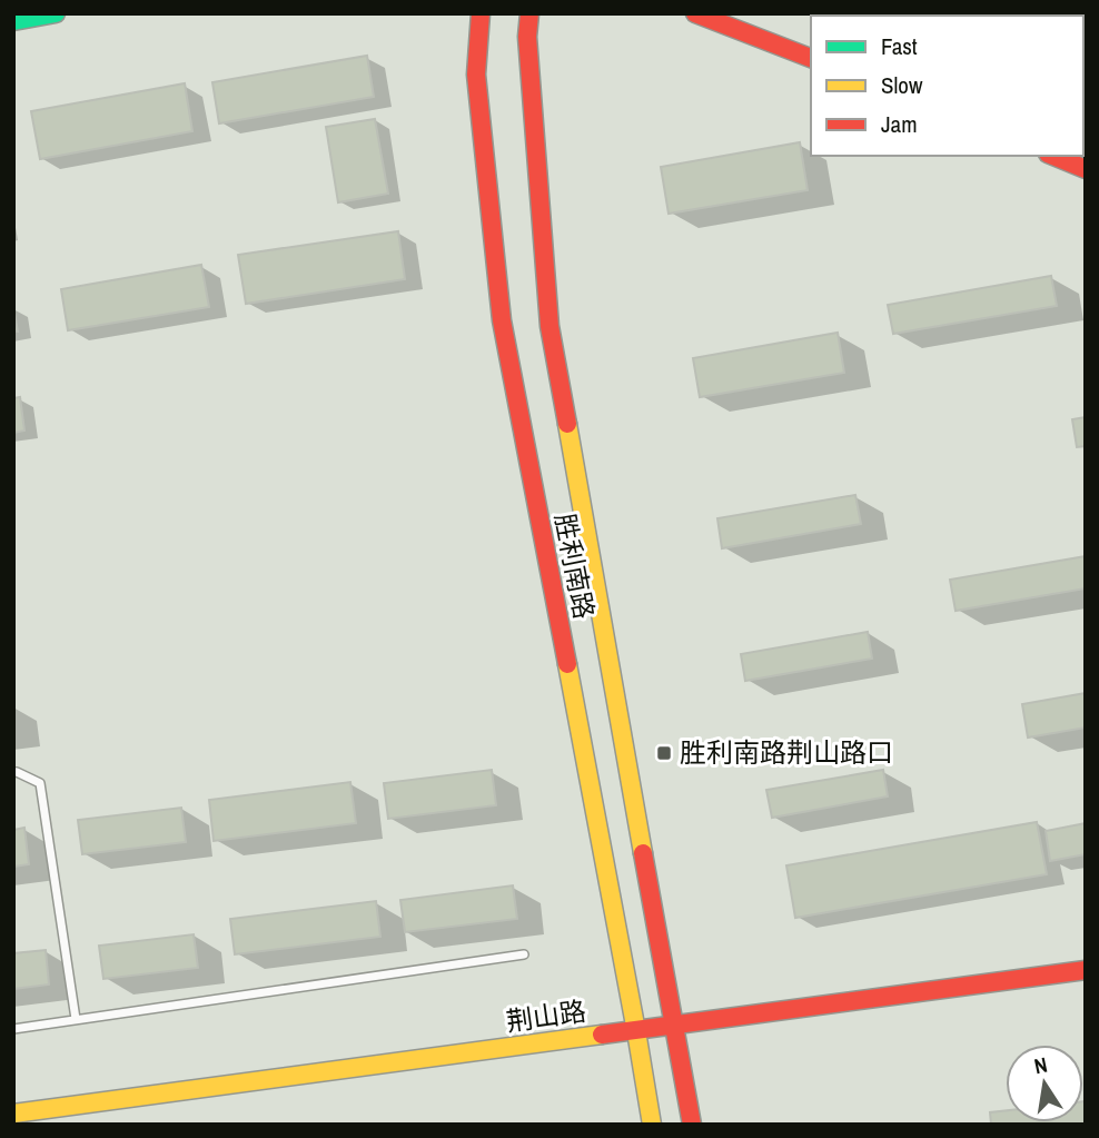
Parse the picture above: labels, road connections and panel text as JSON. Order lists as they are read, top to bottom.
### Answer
{
  "streets": {
    "main road": ["胜利南路", "荆山路"]
  },
  "crossings": [
    ["胜利南路", "荆山路"]
  ],
  "places": {
    "transit": ["胜利南路荆山路口"]
  },
  "legend": ["Fast", "Slow", "Jam"],
  "north": "top"
}
